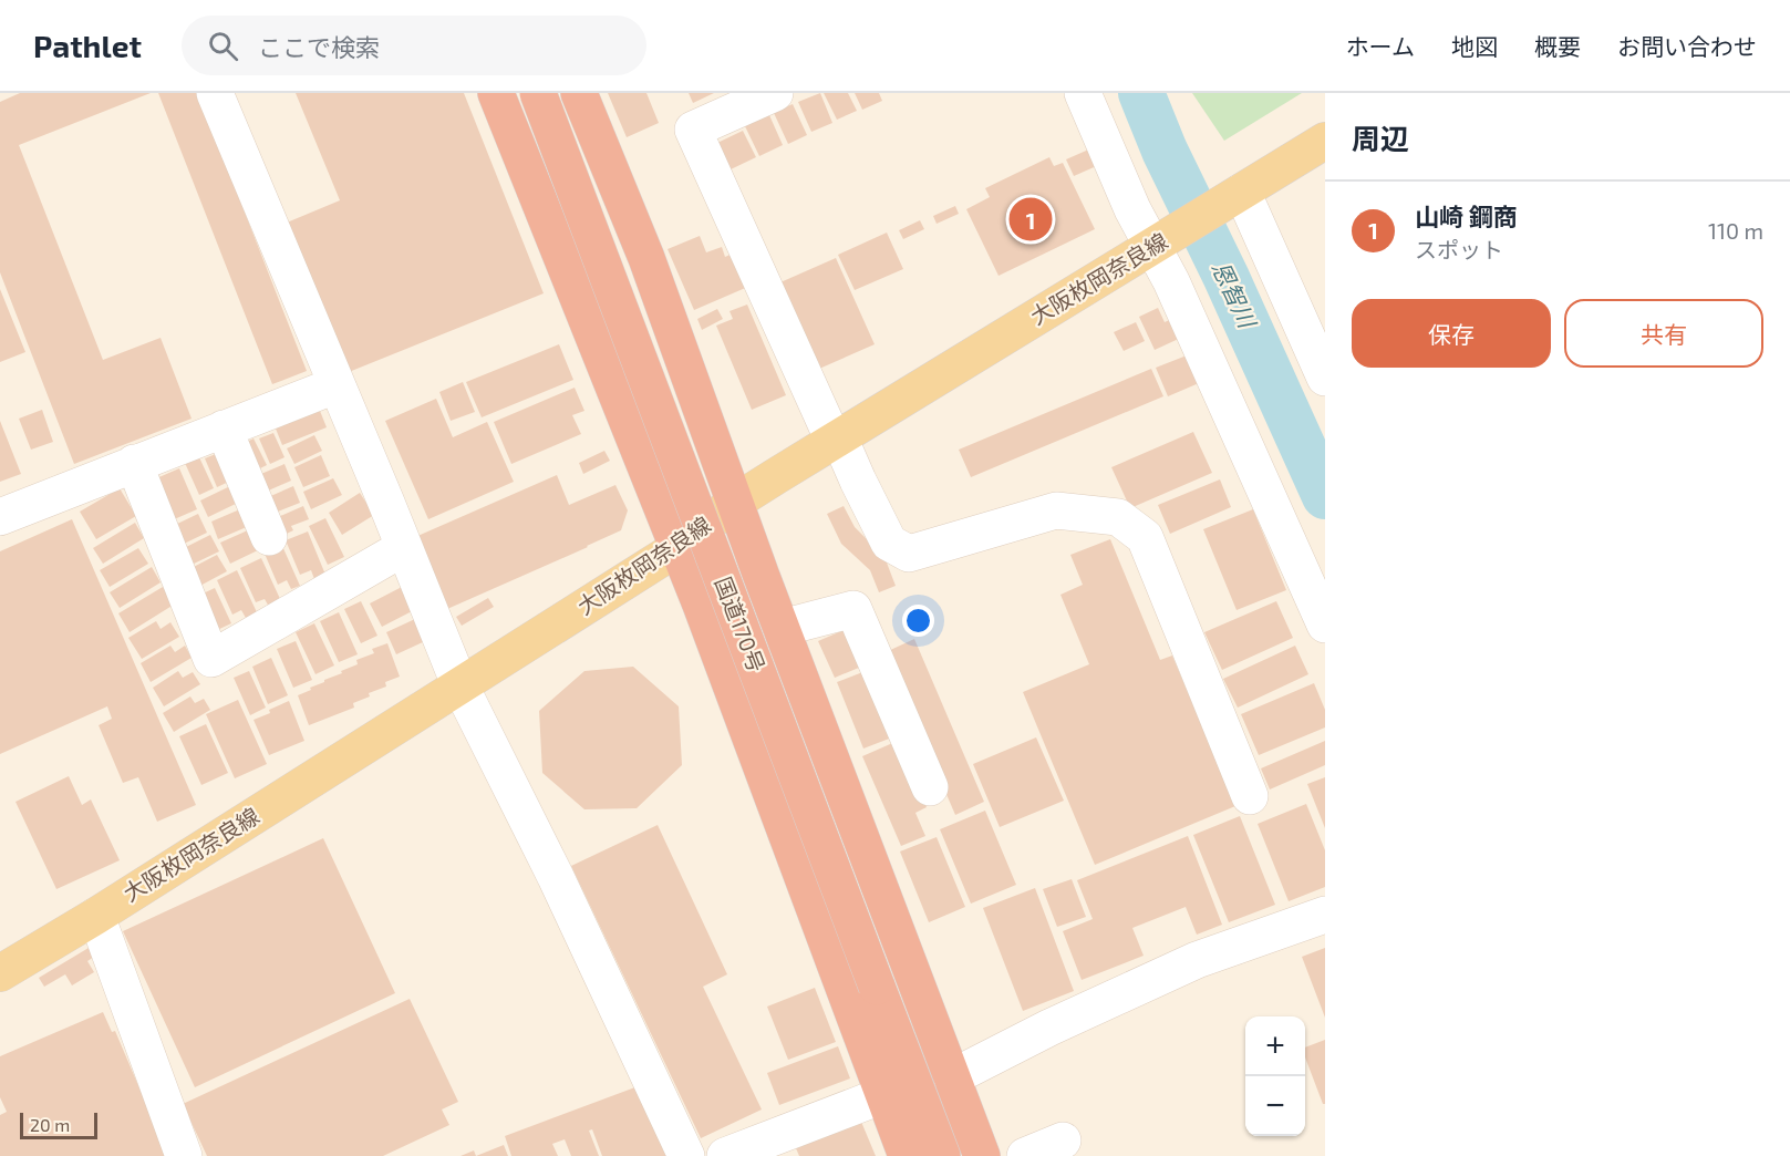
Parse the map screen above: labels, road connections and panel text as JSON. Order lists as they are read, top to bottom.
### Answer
{
  "streets": {
    "highway": ["国道170号"],
    "main road": ["大阪枚岡奈良線"]
  },
  "water": ["恩智川"],
  "scale_bar": "20 m",
  "page": {
    "header": "Pathlet",
    "search": "ここで検索",
    "nav": [
      "ホーム",
      "地図",
      "概要",
      "お問い合わせ"
    ],
    "heading": "周辺",
    "list": [
      {
        "mark": "1",
        "name": "山崎 鋼商",
        "note": "スポット",
        "value": "110 m"
      }
    ],
    "pins": "1",
    "buttons": ["保存", "共有"],
    "map_buttons": ["+", "−"],
    "scale": "20 m"
  }
}
